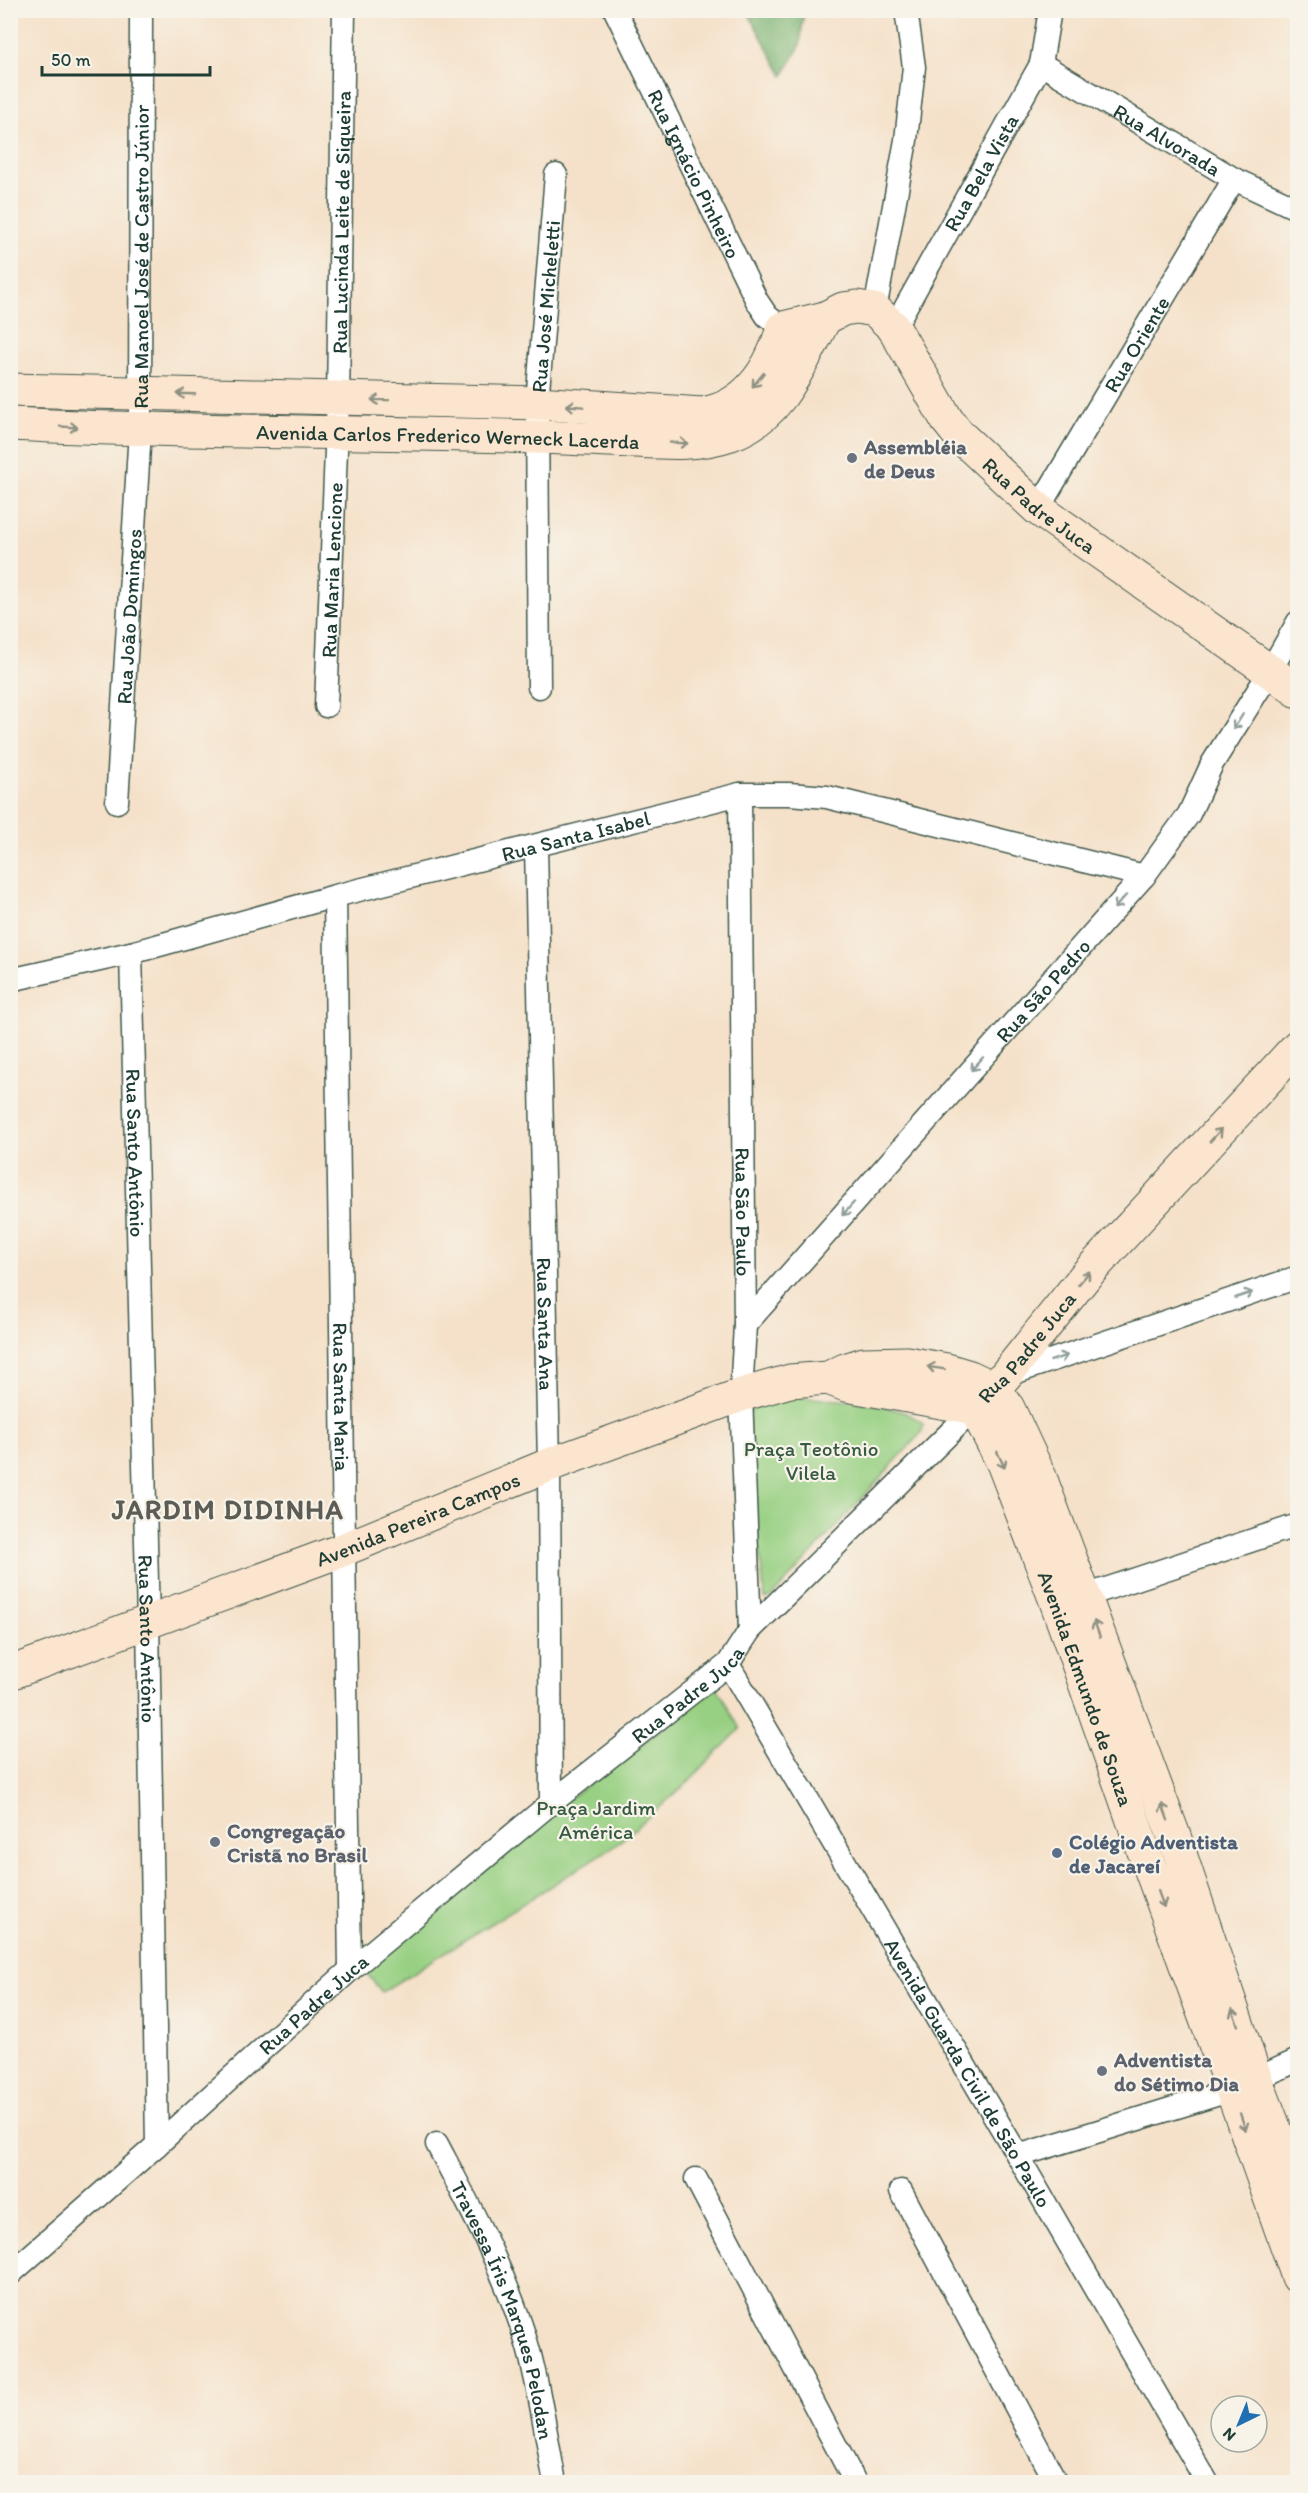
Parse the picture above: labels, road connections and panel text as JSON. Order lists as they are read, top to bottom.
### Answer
{
  "streets": {
    "main road": [
      "Avenida Carlos Frederico Werneck Lacerda",
      "Rua Padre Juca",
      "Avenida Pereira Campos",
      "Avenida Edmundo de Souza"
    ],
    "street": [
      "Rua Alvorada",
      "Rua Bela Vista",
      "Rua Ignácio Pinheiro",
      "Rua Lucinda Leite de Siqueira",
      "Rua Manoel José de Castro Júnior",
      "Rua José Micheletti",
      "Rua Oriente",
      "Rua Maria Lencione",
      "Rua João Domingos",
      "Rua Santa Isabel",
      "Rua São Pedro",
      "Rua Santo Antônio",
      "Rua São Paulo",
      "Rua Santa Ana",
      "Rua Santa Maria",
      "Avenida Guarda Civil de São Paulo",
      "Travessa Íris Marques Pelodan"
    ]
  },
  "crossings": [
    ["Rua Alvorada", "Rua Bela Vista"],
    ["Rua Alvorada", "Rua Oriente"],
    ["Rua Bela Vista", "Rua Padre Juca"],
    ["Rua Ignácio Pinheiro", "Avenida Carlos Frederico Werneck Lacerda"],
    ["Rua Lucinda Leite de Siqueira", "Avenida Carlos Frederico Werneck Lacerda"],
    ["Rua Lucinda Leite de Siqueira", "Rua Maria Lencione"],
    ["Rua Manoel José de Castro Júnior", "Avenida Carlos Frederico Werneck Lacerda"],
    ["Rua Manoel José de Castro Júnior", "Rua João Domingos"],
    ["Rua José Micheletti", "Avenida Carlos Frederico Werneck Lacerda"],
    ["Rua Oriente", "Rua Padre Juca"],
    ["Avenida Carlos Frederico Werneck Lacerda", "Rua Maria Lencione"],
    ["Avenida Carlos Frederico Werneck Lacerda", "Rua João Domingos"],
    ["Rua Padre Juca", "Rua São Pedro"],
    ["Rua Padre Juca", "Rua Santo Antônio"],
    ["Rua Padre Juca", "Rua São Paulo"],
    ["Rua Padre Juca", "Rua Santa Ana"],
    ["Rua Padre Juca", "Rua Santa Maria"],
    ["Rua Padre Juca", "Avenida Pereira Campos"],
    ["Rua Padre Juca", "Avenida Edmundo de Souza"],
    ["Rua Padre Juca", "Avenida Guarda Civil de São Paulo"],
    ["Rua Santa Isabel", "Rua São Pedro"],
    ["Rua Santa Isabel", "Rua Santo Antônio"],
    ["Rua Santa Isabel", "Rua São Paulo"],
    ["Rua Santa Isabel", "Rua Santa Ana"],
    ["Rua Santa Isabel", "Rua Santa Maria"],
    ["Rua São Pedro", "Rua São Paulo"],
    ["Rua Santo Antônio", "Avenida Pereira Campos"],
    ["Rua São Paulo", "Avenida Pereira Campos"],
    ["Rua Santa Ana", "Avenida Pereira Campos"],
    ["Rua Santa Maria", "Avenida Pereira Campos"],
    ["Avenida Pereira Campos", "Avenida Edmundo de Souza"]
  ],
  "one_way": ["Rua São Pedro"],
  "districts": ["JARDIM DIDINHA"],
  "parks": ["Praça Teotônio Vilela", "Praça Jardim América"],
  "places": [
    "Assembléia de Deus",
    "Congregação Cristã no Brasil",
    "Colégio Adventista de Jacareí",
    "Adventista do Sétimo Dia"
  ],
  "scale_bar": "50 m",
  "north": "bottom left"
}
